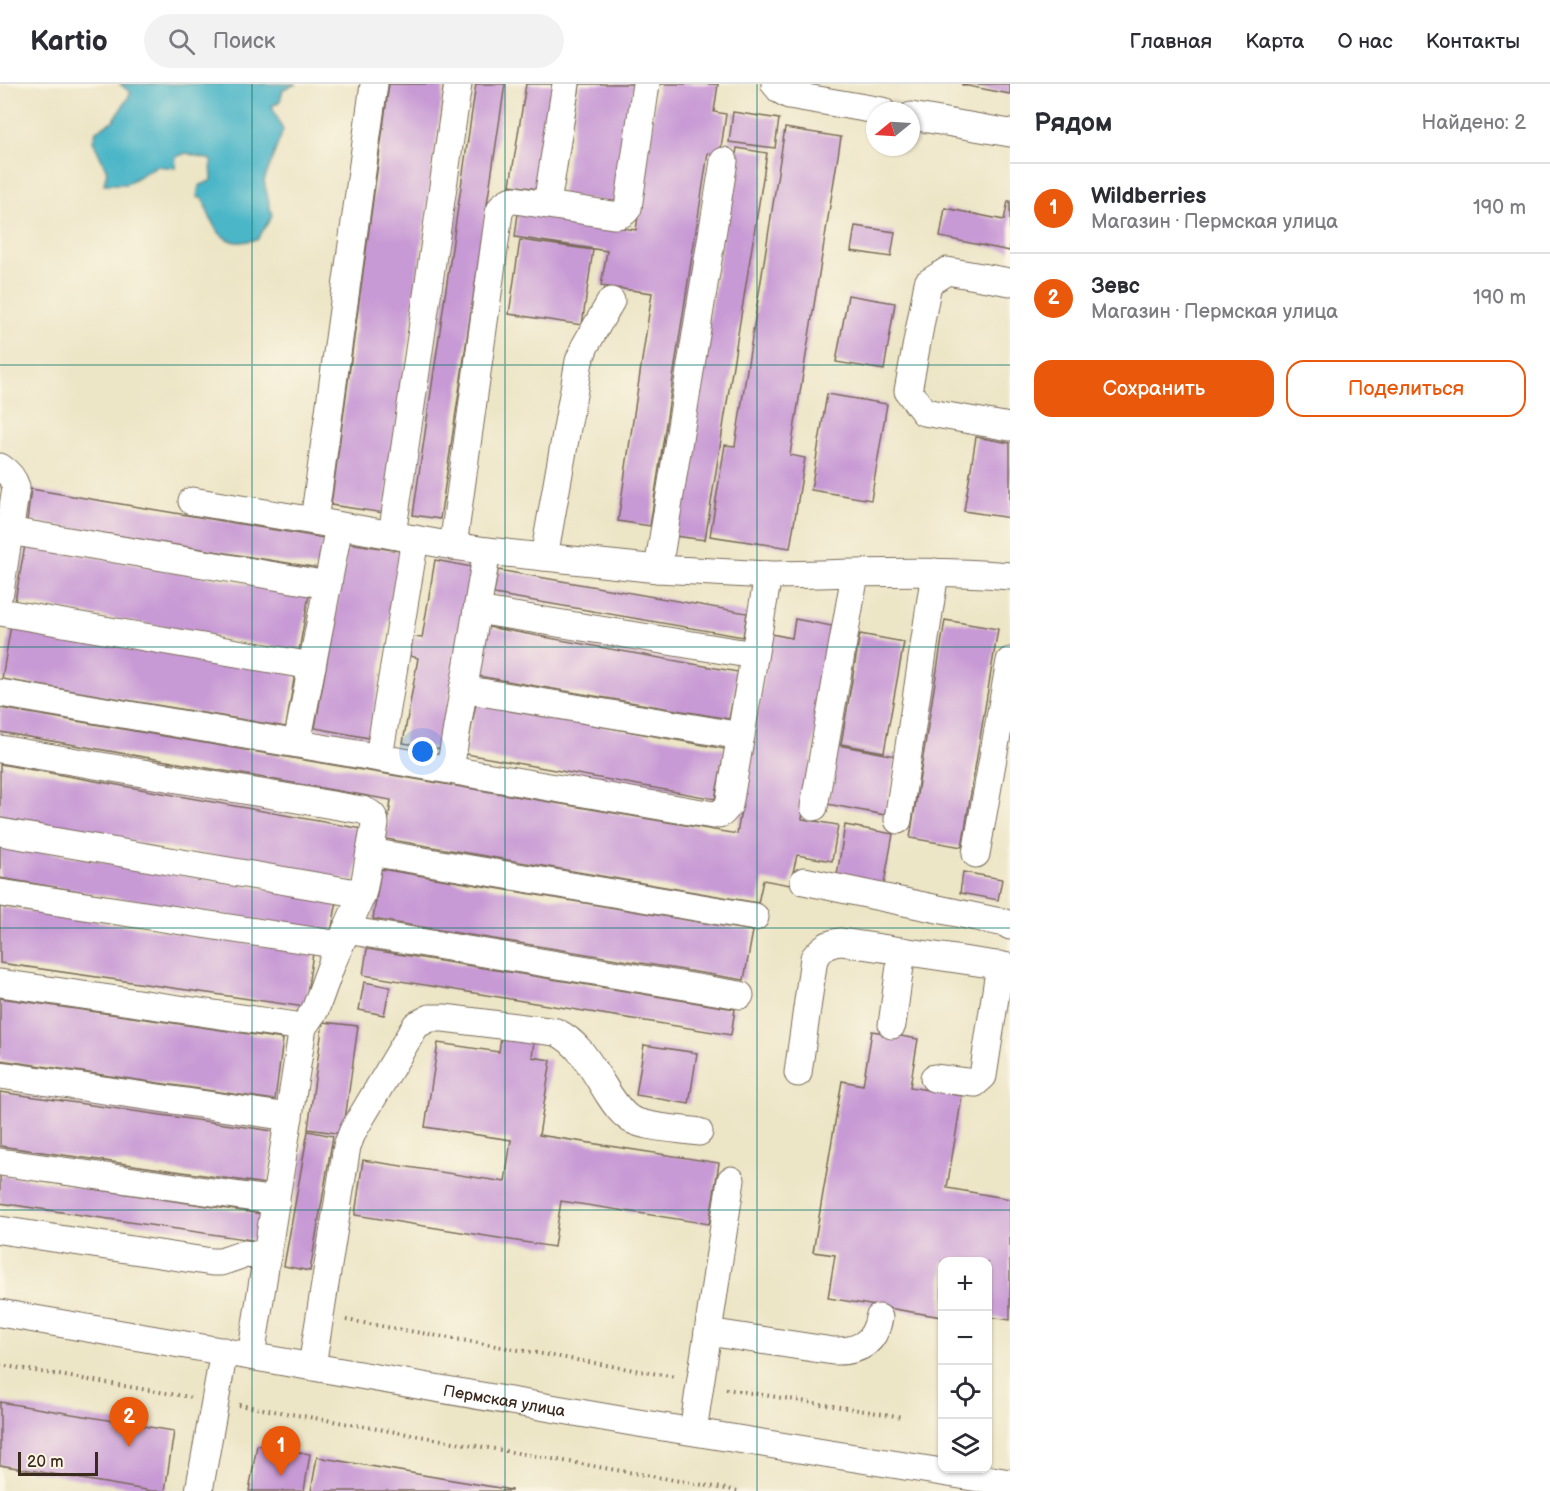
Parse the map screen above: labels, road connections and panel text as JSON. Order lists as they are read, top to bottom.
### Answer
{
  "streets": {
    "street": ["Пермская улица"]
  },
  "scale_bar": "20 m",
  "north": "left",
  "page": {
    "header": "Kartio",
    "search": "Поиск",
    "nav": [
      "Главная",
      "Карта",
      "О нас",
      "Контакты"
    ],
    "heading": ["Рядом", "Найдено: 2"],
    "list": [
      {
        "mark": "1",
        "name": "Wildberries",
        "note": "Магазин · Пермская улица",
        "value": "190 m"
      },
      {
        "mark": "2",
        "name": "Зевс",
        "note": "Магазин · Пермская улица",
        "value": "190 m"
      }
    ],
    "buttons": ["Сохранить", "Поделиться"],
    "map_buttons": ["+", "−"],
    "pins": ["2", "1"],
    "scale": "20 m"
  }
}
